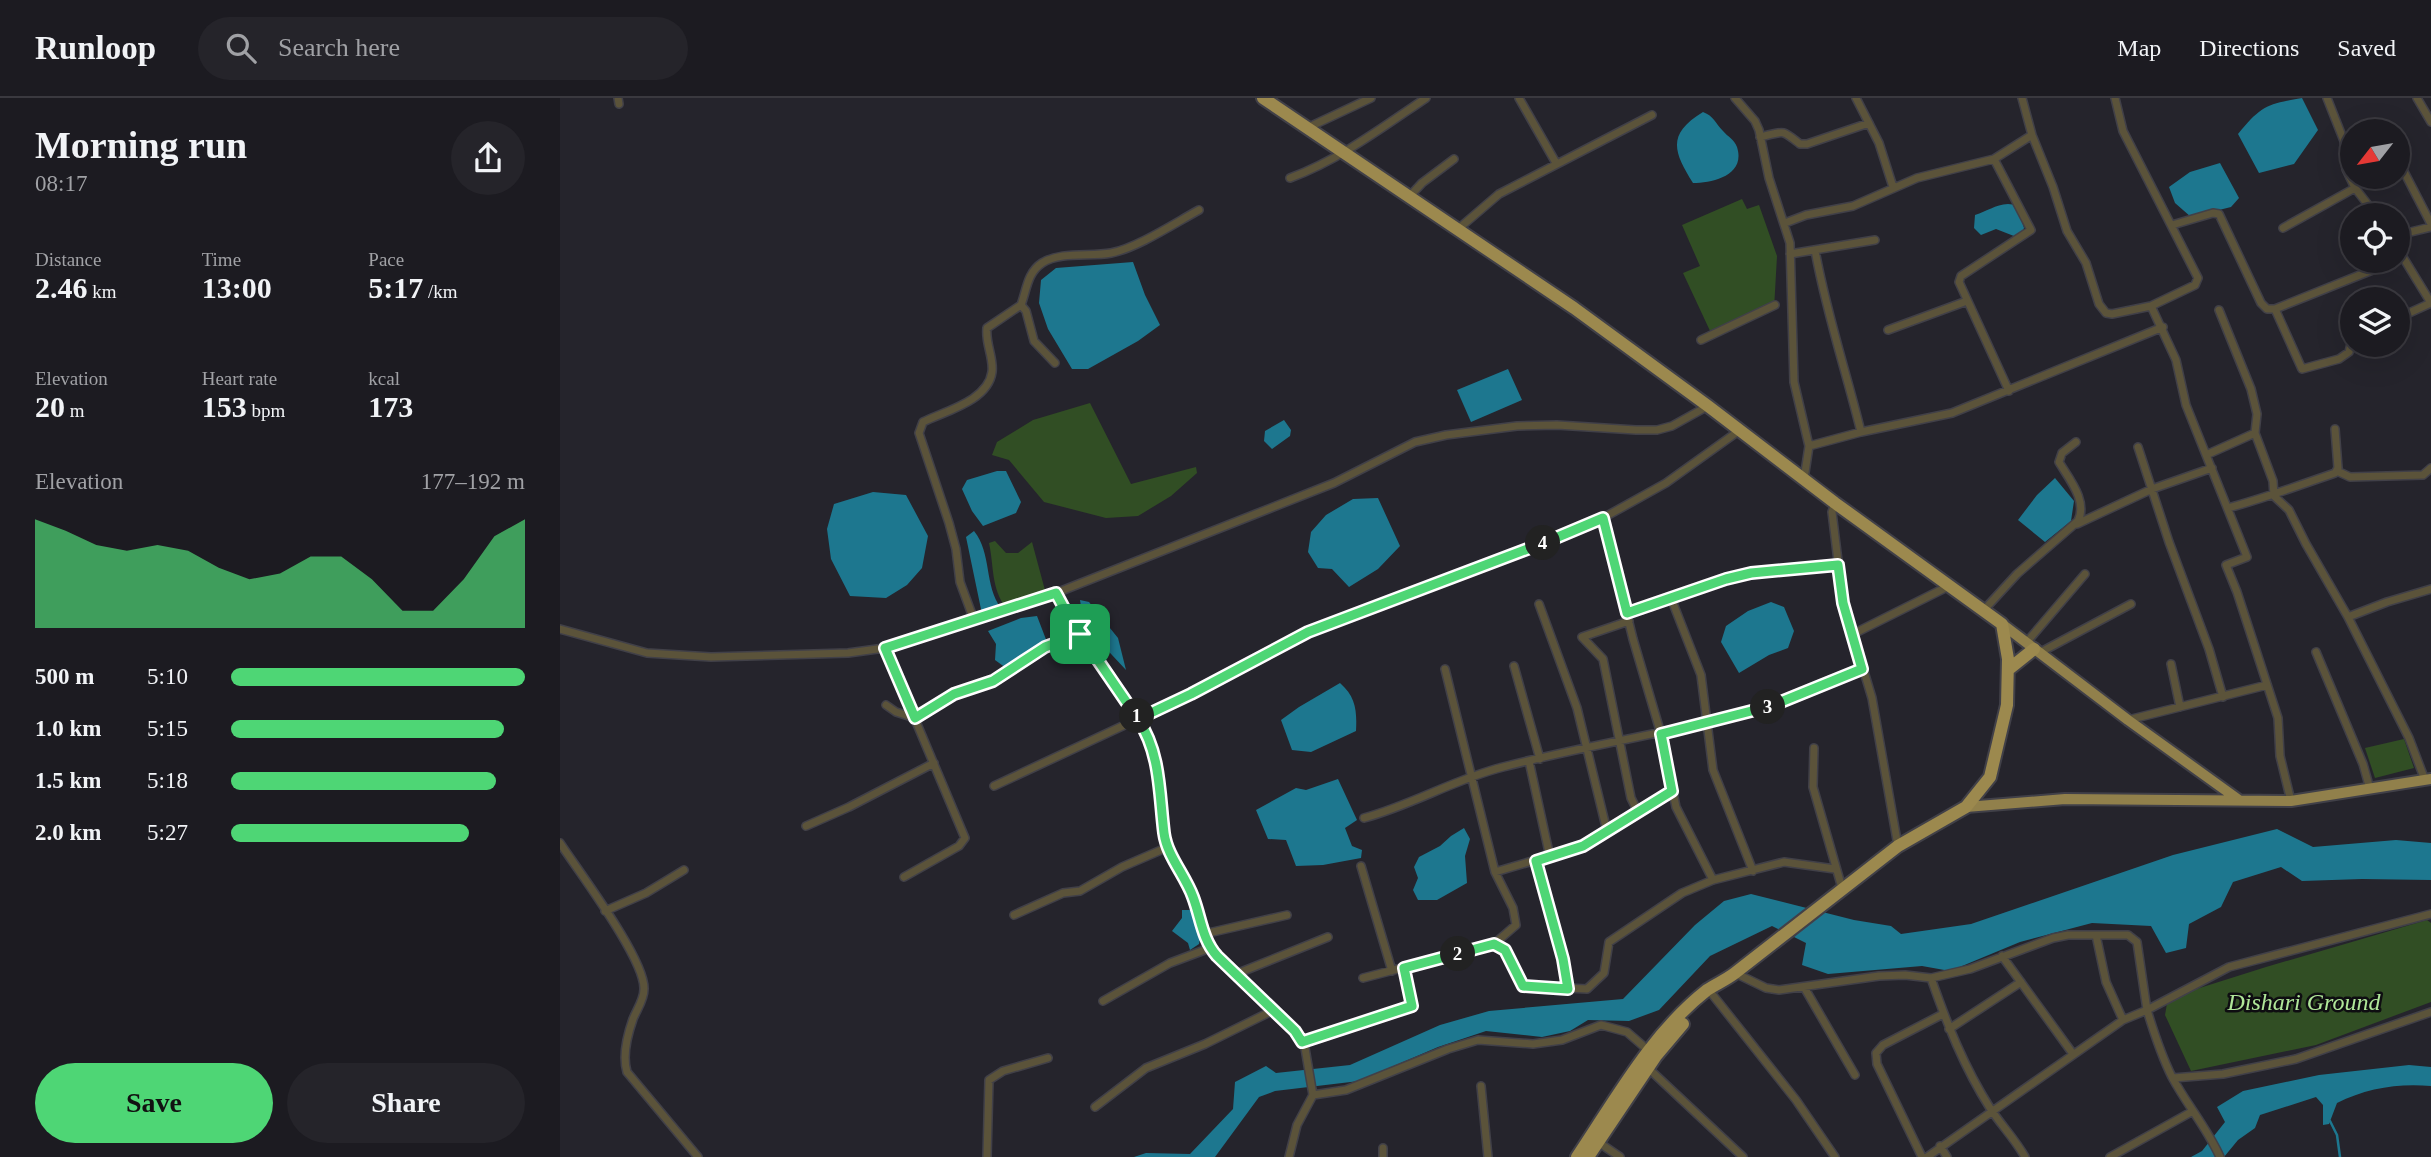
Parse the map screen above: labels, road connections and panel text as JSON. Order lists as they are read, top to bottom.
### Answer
{
  "parks": ["Dishari Ground"],
  "north": "bottom left",
  "page": {
    "header": "Runloop",
    "search": "Search here",
    "nav": ["Map", "Directions", "Saved"],
    "heading": ["Morning run", "08:17"],
    "stats": [
      ["Distance", "2.46 km"],
      ["Time", "13:00"],
      ["Pace", "5:17 /km"],
      ["Elevation", "20 m"],
      ["Heart rate", "153 bpm"],
      ["kcal", "173"]
    ],
    "chart": ["Elevation", "177–192 m"],
    "pins": [
      "4",
      "3",
      "1",
      "2"
    ],
    "list": [
      {
        "name": "500 m",
        "note": "5:10"
      },
      {
        "name": "1.0 km",
        "note": "5:15"
      },
      {
        "name": "1.5 km",
        "note": "5:18"
      },
      {
        "name": "2.0 km",
        "note": "5:27"
      }
    ],
    "buttons": ["Save", "Share"]
  }
}
